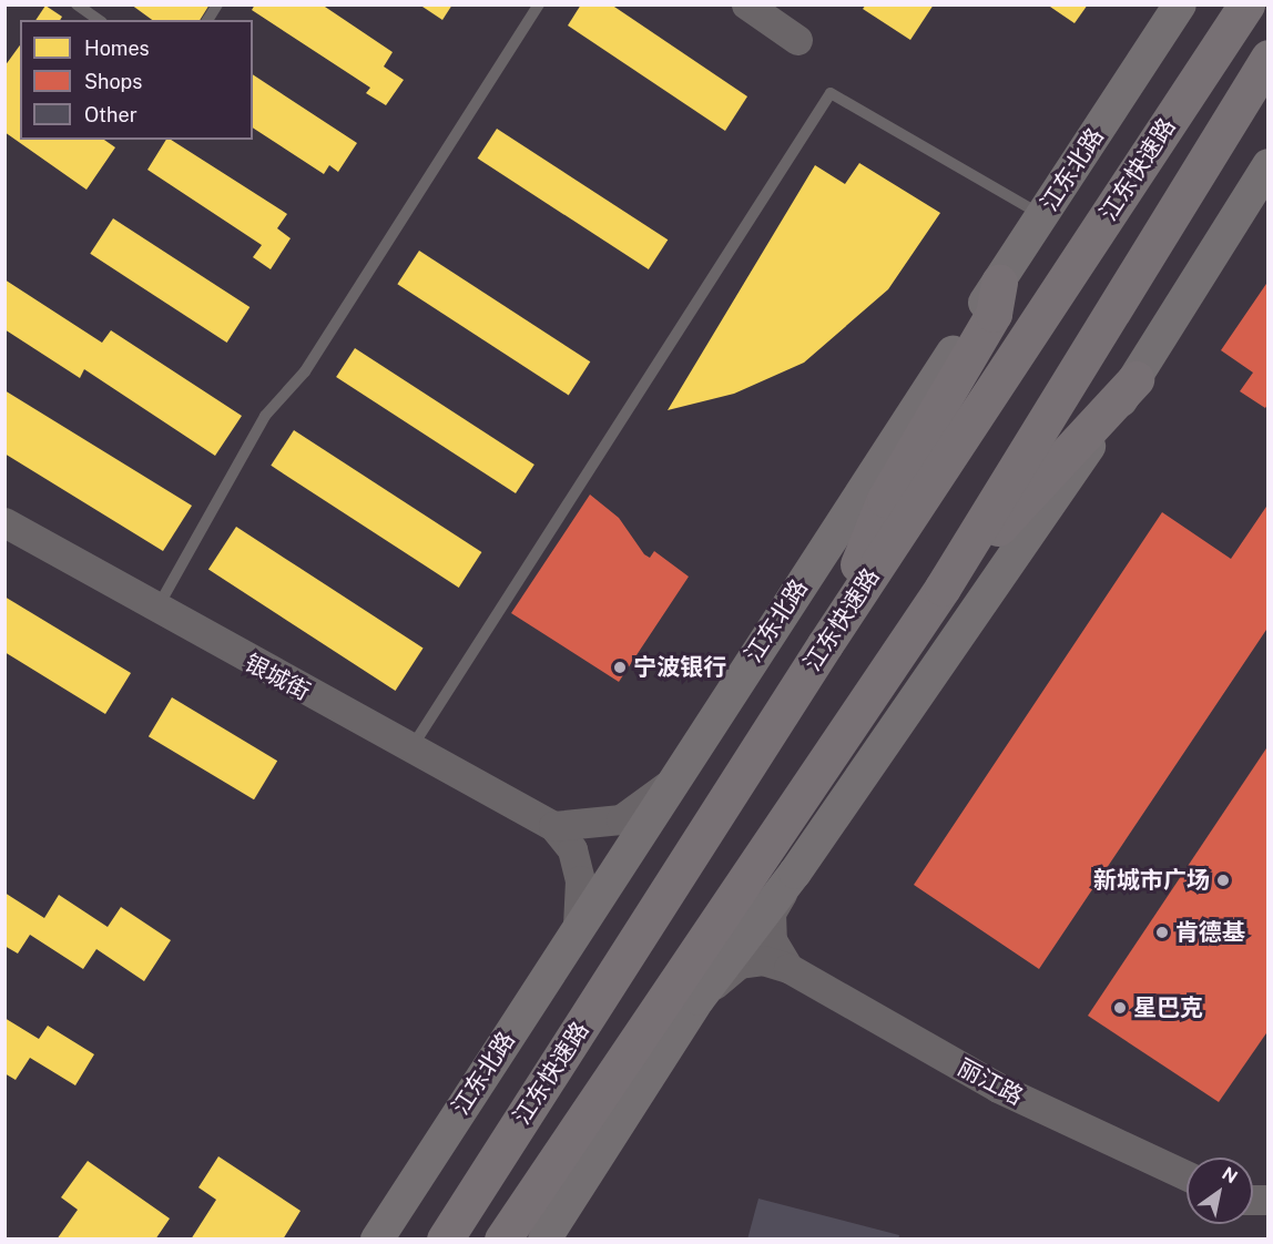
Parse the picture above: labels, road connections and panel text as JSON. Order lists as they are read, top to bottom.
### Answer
{
  "streets": {
    "highway": ["江东快速路"],
    "main road": ["江东北路"],
    "street": ["银城街", "丽江路"]
  },
  "crossings": [
    ["江东北路", "银城街"]
  ],
  "places": [
    "宁波银行",
    "新城市广场",
    "肯德基",
    "星巴克"
  ],
  "legend": ["Homes", "Shops", "Other"],
  "north": "top right"
}
